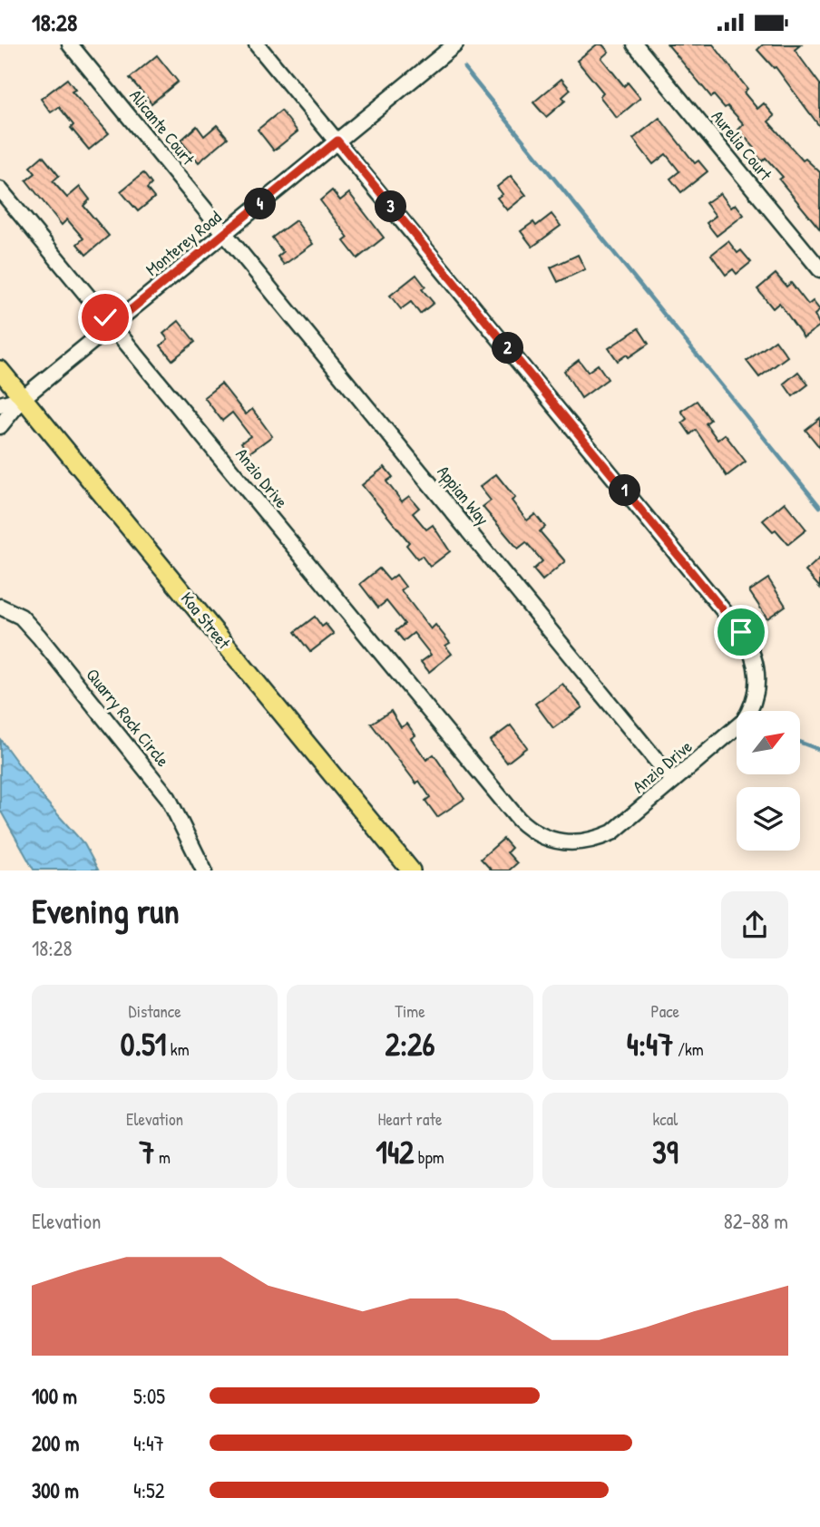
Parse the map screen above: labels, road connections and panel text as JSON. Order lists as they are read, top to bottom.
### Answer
{
  "streets": {
    "main road": ["Koa Street"],
    "street": [
      "Alicante Court",
      "Aurelia Court",
      "Monterey Road",
      "Anzio Drive",
      "Appian Way",
      "Quarry Rock Circle"
    ]
  },
  "crossings": [
    ["Alicante Court", "Monterey Road"],
    ["Alicante Court", "Appian Way"],
    ["Monterey Road", "Anzio Drive"],
    ["Monterey Road", "Appian Way"],
    ["Monterey Road", "Koa Street"],
    ["Anzio Drive", "Appian Way"]
  ],
  "north": "top right",
  "page": {
    "status": "18:28",
    "pins": [
      "4",
      "3",
      "2",
      "1"
    ],
    "heading": ["Evening run", "18:28"],
    "stats": [
      ["Distance", "0.51 km"],
      ["Time", "2:26"],
      ["Pace", "4:47 /km"],
      ["Elevation", "7 m"],
      ["Heart rate", "142 bpm"],
      ["kcal", "39"]
    ],
    "chart": ["Elevation", "82–88 m"],
    "list": [
      {
        "name": "100 m",
        "note": "5:05"
      },
      {
        "name": "200 m",
        "note": "4:47"
      },
      {
        "name": "300 m",
        "note": "4:52"
      }
    ]
  }
}
